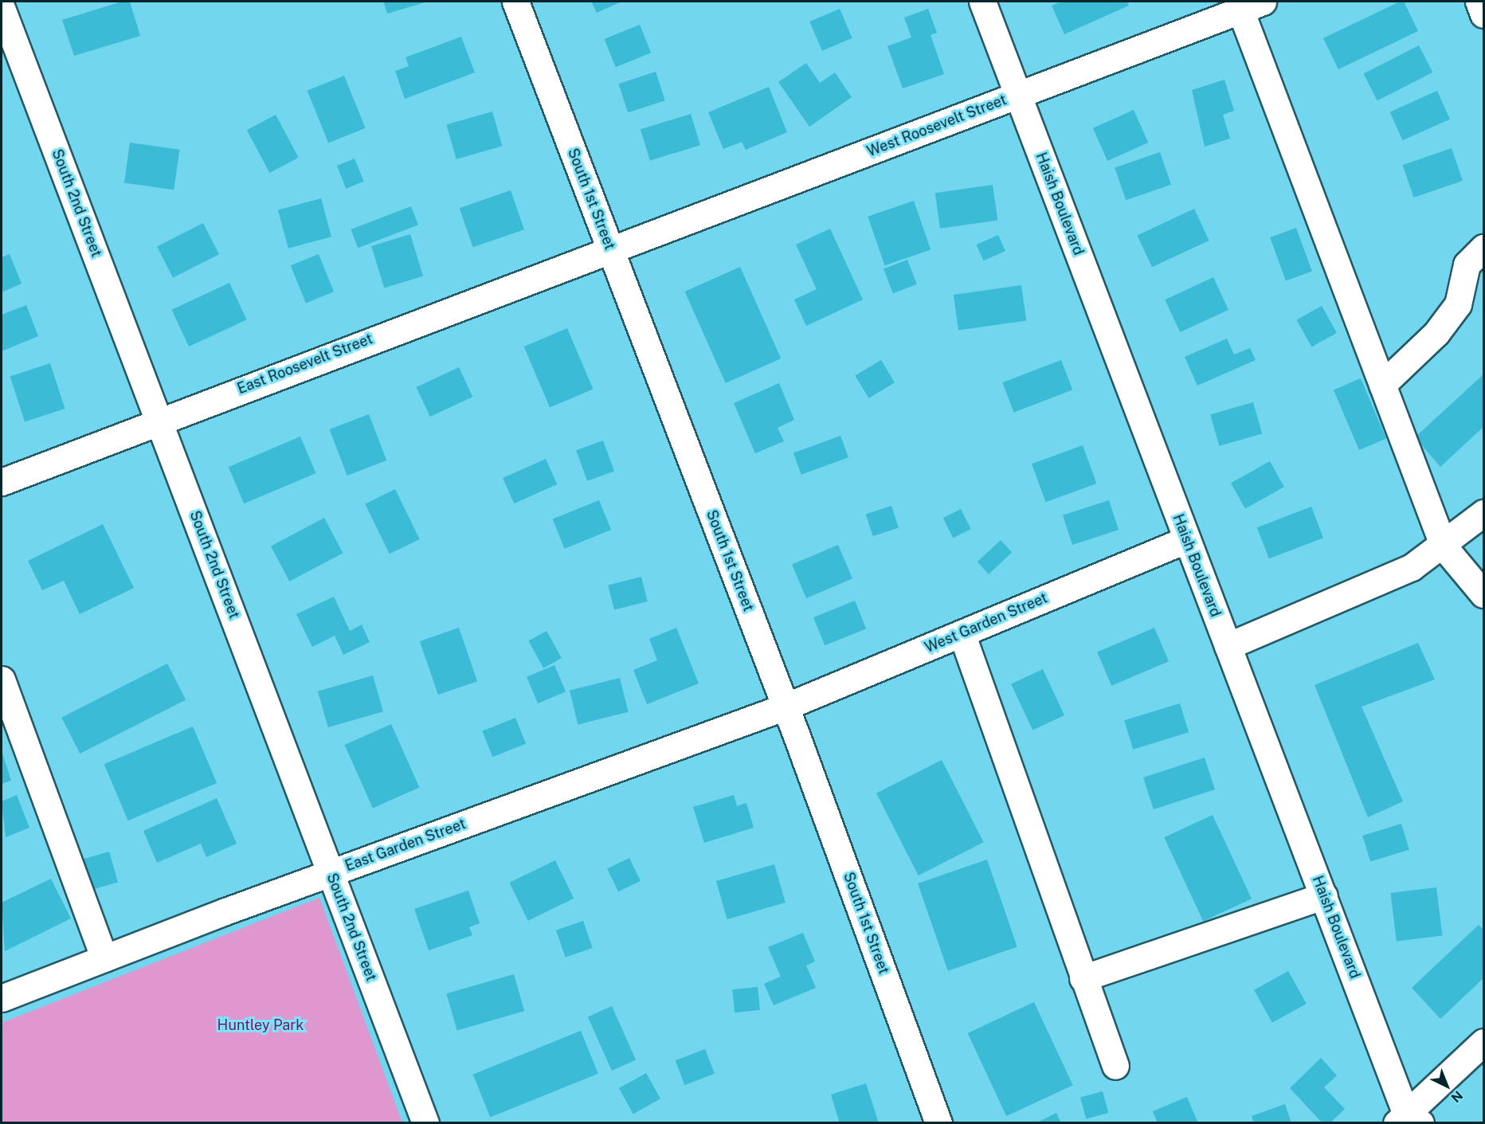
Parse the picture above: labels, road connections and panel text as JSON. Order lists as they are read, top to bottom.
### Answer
{
  "streets": {
    "street": [
      "West Roosevelt Street",
      "South 1st Street",
      "South 2nd Street",
      "Haish Boulevard",
      "East Roosevelt Street",
      "West Garden Street",
      "East Garden Street"
    ]
  },
  "crossings": [
    ["West Roosevelt Street", "South 1st Street"],
    ["West Roosevelt Street", "Haish Boulevard"],
    ["West Roosevelt Street", "East Roosevelt Street"],
    ["South 1st Street", "East Roosevelt Street"],
    ["South 1st Street", "West Garden Street"],
    ["South 1st Street", "East Garden Street"],
    ["South 2nd Street", "East Roosevelt Street"],
    ["South 2nd Street", "East Garden Street"],
    ["Haish Boulevard", "West Garden Street"],
    ["West Garden Street", "East Garden Street"]
  ],
  "parks": ["Huntley Park"],
  "north": "bottom right"
}
